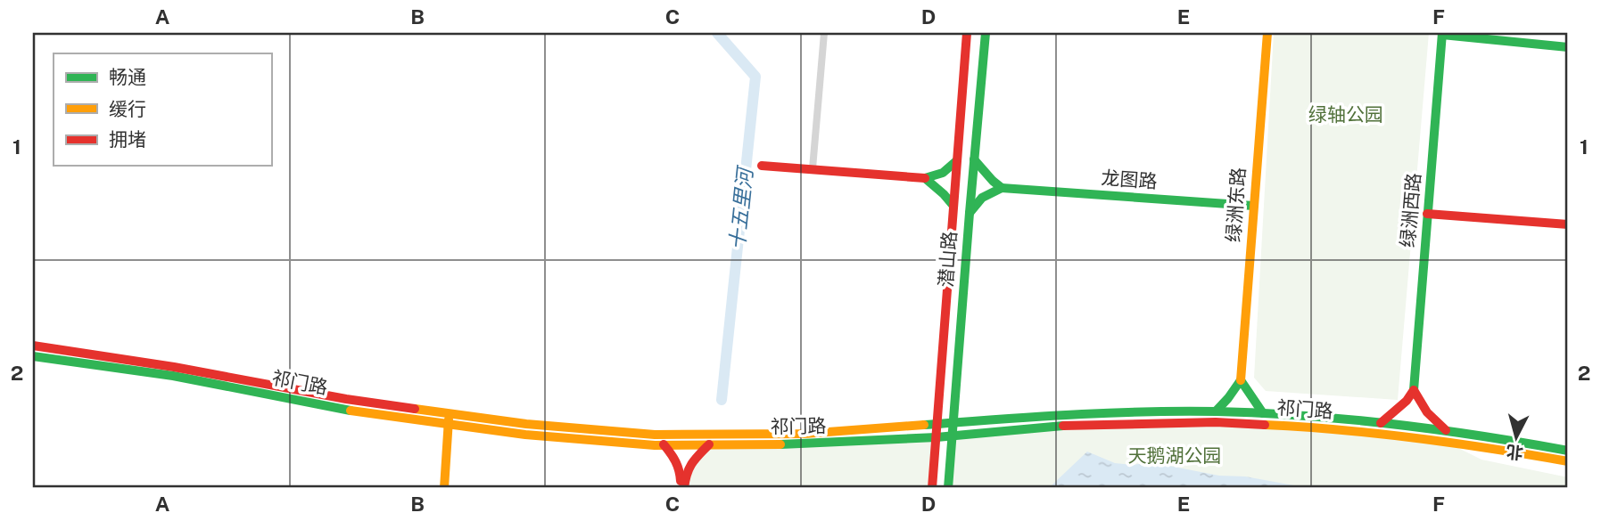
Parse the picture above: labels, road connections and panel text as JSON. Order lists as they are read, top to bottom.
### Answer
{
  "streets": {
    "main road": [
      "龙图路",
      "绿洲东路",
      "绿洲西路",
      "潜山路",
      "祁门路"
    ]
  },
  "crossings": [
    ["龙图路", "绿洲东路"],
    ["潜山路", "祁门路"]
  ],
  "water": ["十五里河"],
  "parks": ["绿轴公园", "天鹅湖公园"],
  "legend": ["畅通", "缓行", "拥堵"],
  "north": "bottom",
  "grid": {
    "columns": [
      "A",
      "B",
      "C",
      "D",
      "E",
      "F"
    ],
    "rows": ["1", "2"]
  }
}
